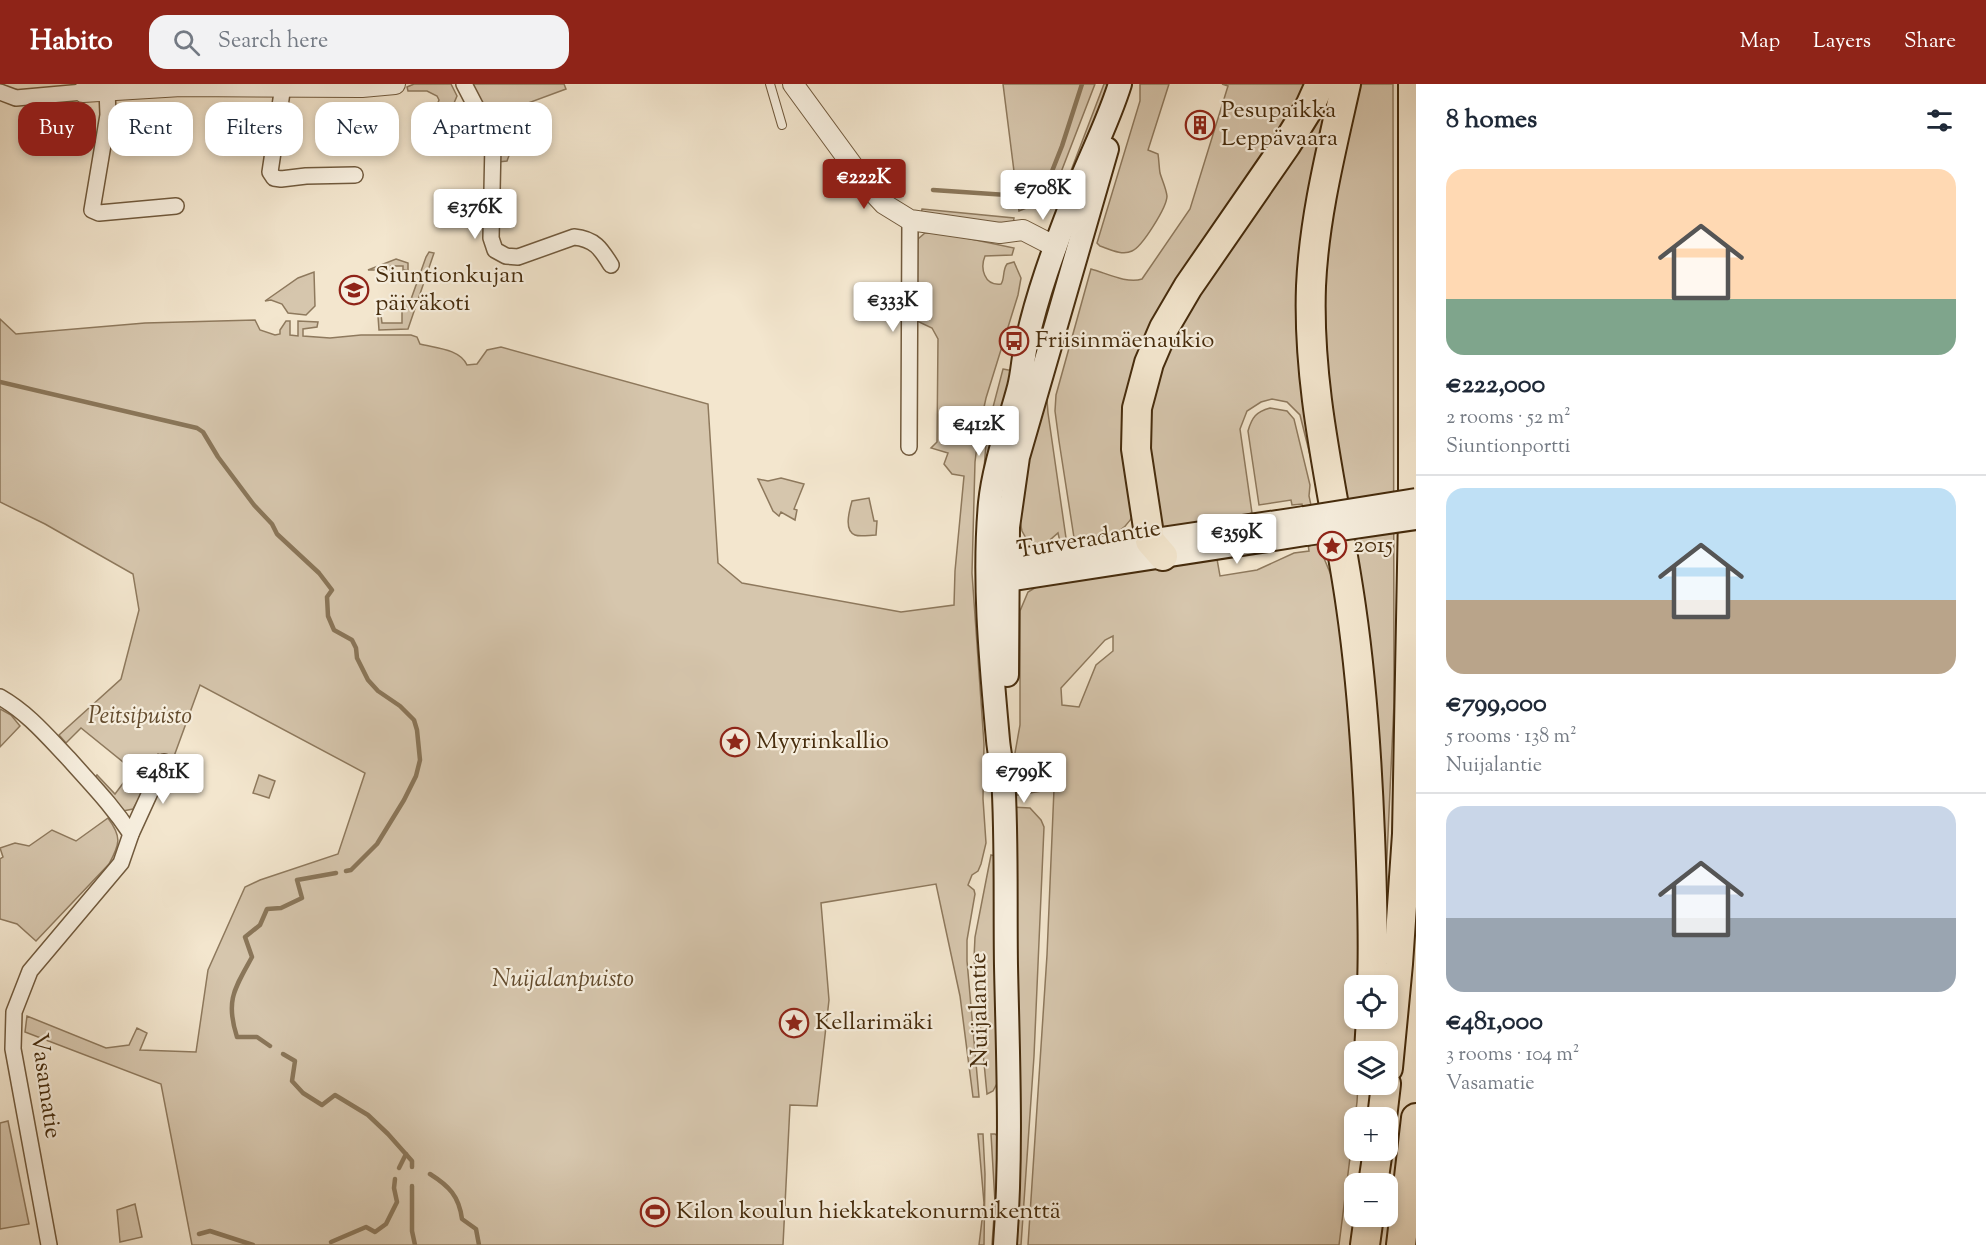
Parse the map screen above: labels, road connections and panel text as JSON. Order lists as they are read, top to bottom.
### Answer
{
  "streets": {
    "main road": ["Turveradantie", "Nuijalantie"],
    "street": ["Vasamatie"]
  },
  "crossings": [
    ["Turveradantie", "Nuijalantie"]
  ],
  "parks": ["Peitsipuisto", "Nuijalanpuisto"],
  "places": {
    "building": ["Pesupaikka Leppävaara"],
    "school or university": ["Siuntionkujan päiväkoti"],
    "bus stop": ["Friisinmäenaukio"],
    "place": ["2015", "Myyrinkallio", "Kellarimäki"],
    "sports": ["Kilon koulun hiekkatekonurmikenttä"]
  },
  "page": {
    "header": "Habito",
    "search": "Search here",
    "nav": ["Map", "Layers", "Share"],
    "heading": "8 homes",
    "chip": [
      "Buy",
      "Rent",
      "Filters",
      "New",
      "Apartment"
    ],
    "list": [
      {
        "name": "€222,000",
        "note": "2 rooms · 52 m² · Siuntionportti"
      },
      {
        "name": "€799,000",
        "note": "5 rooms · 138 m² · Nuijalantie"
      },
      {
        "name": "€481,000",
        "note": "3 rooms · 104 m² · Vasamatie"
      }
    ],
    "price": [
      "€222K",
      "€708K",
      "€376K",
      "€333K",
      "€412K",
      "€359K",
      "€799K",
      "€481K"
    ],
    "map_buttons": ["+", "−"]
  }
}
